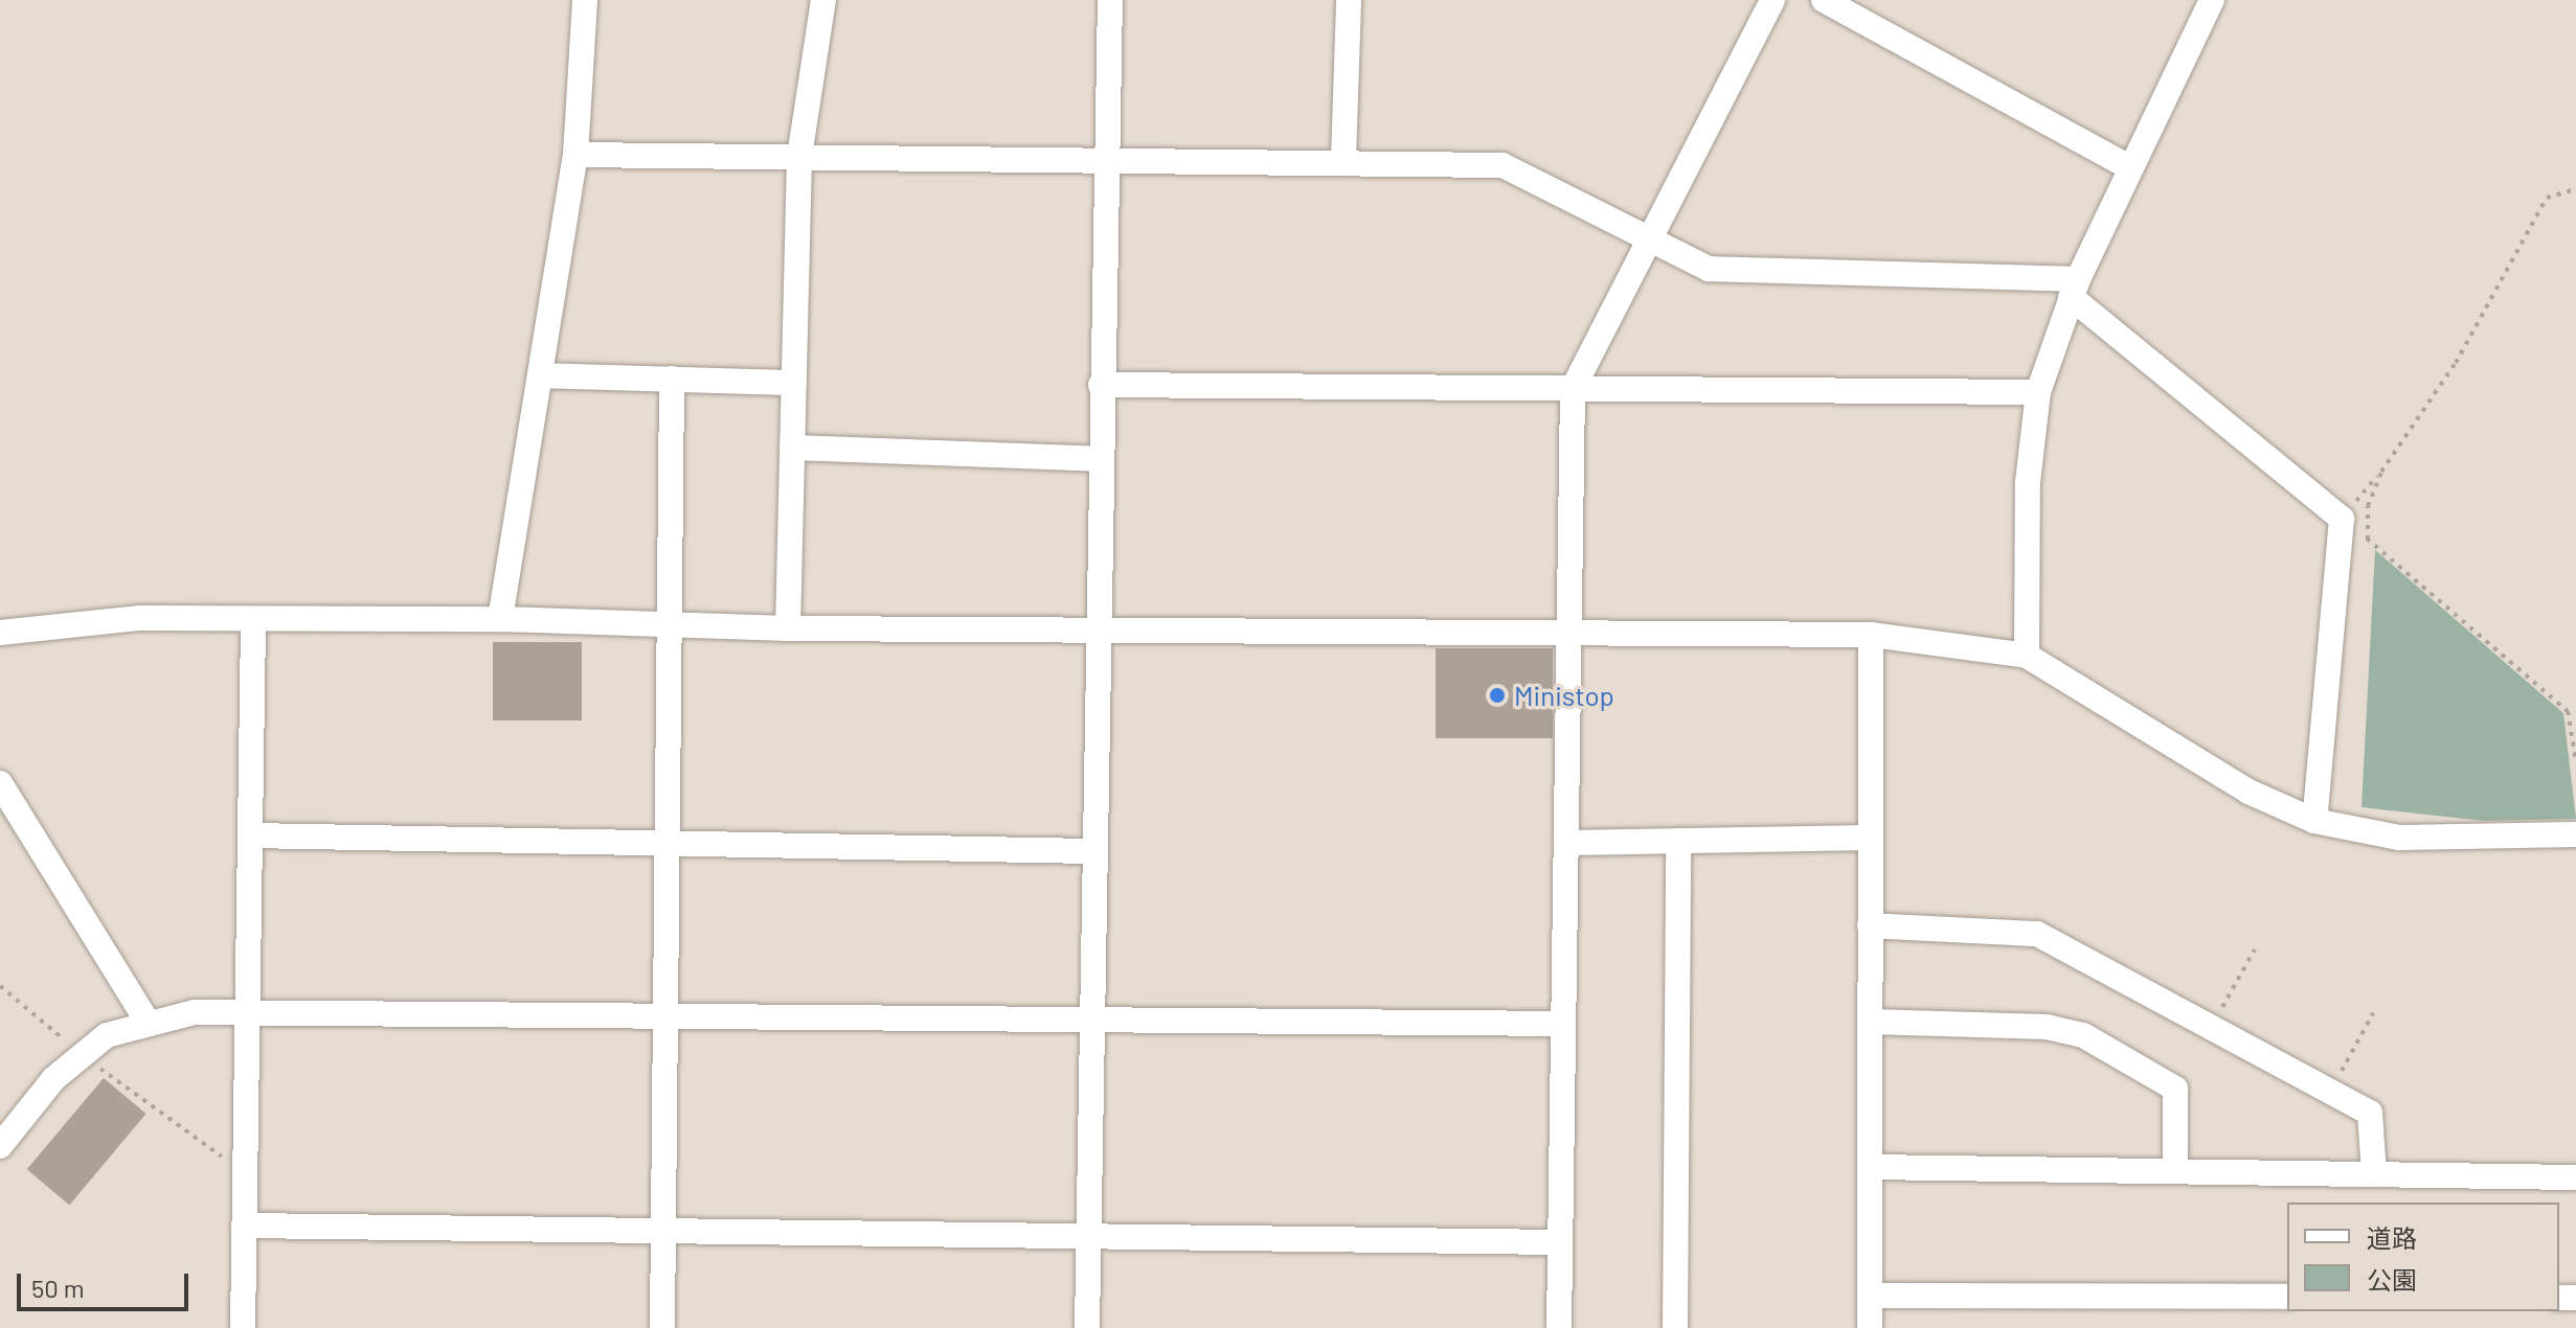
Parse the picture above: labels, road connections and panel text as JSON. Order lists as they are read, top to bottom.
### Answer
{
  "places": ["Ministop"],
  "legend": ["道路", "公園"],
  "scale_bar": "50 m"
}
